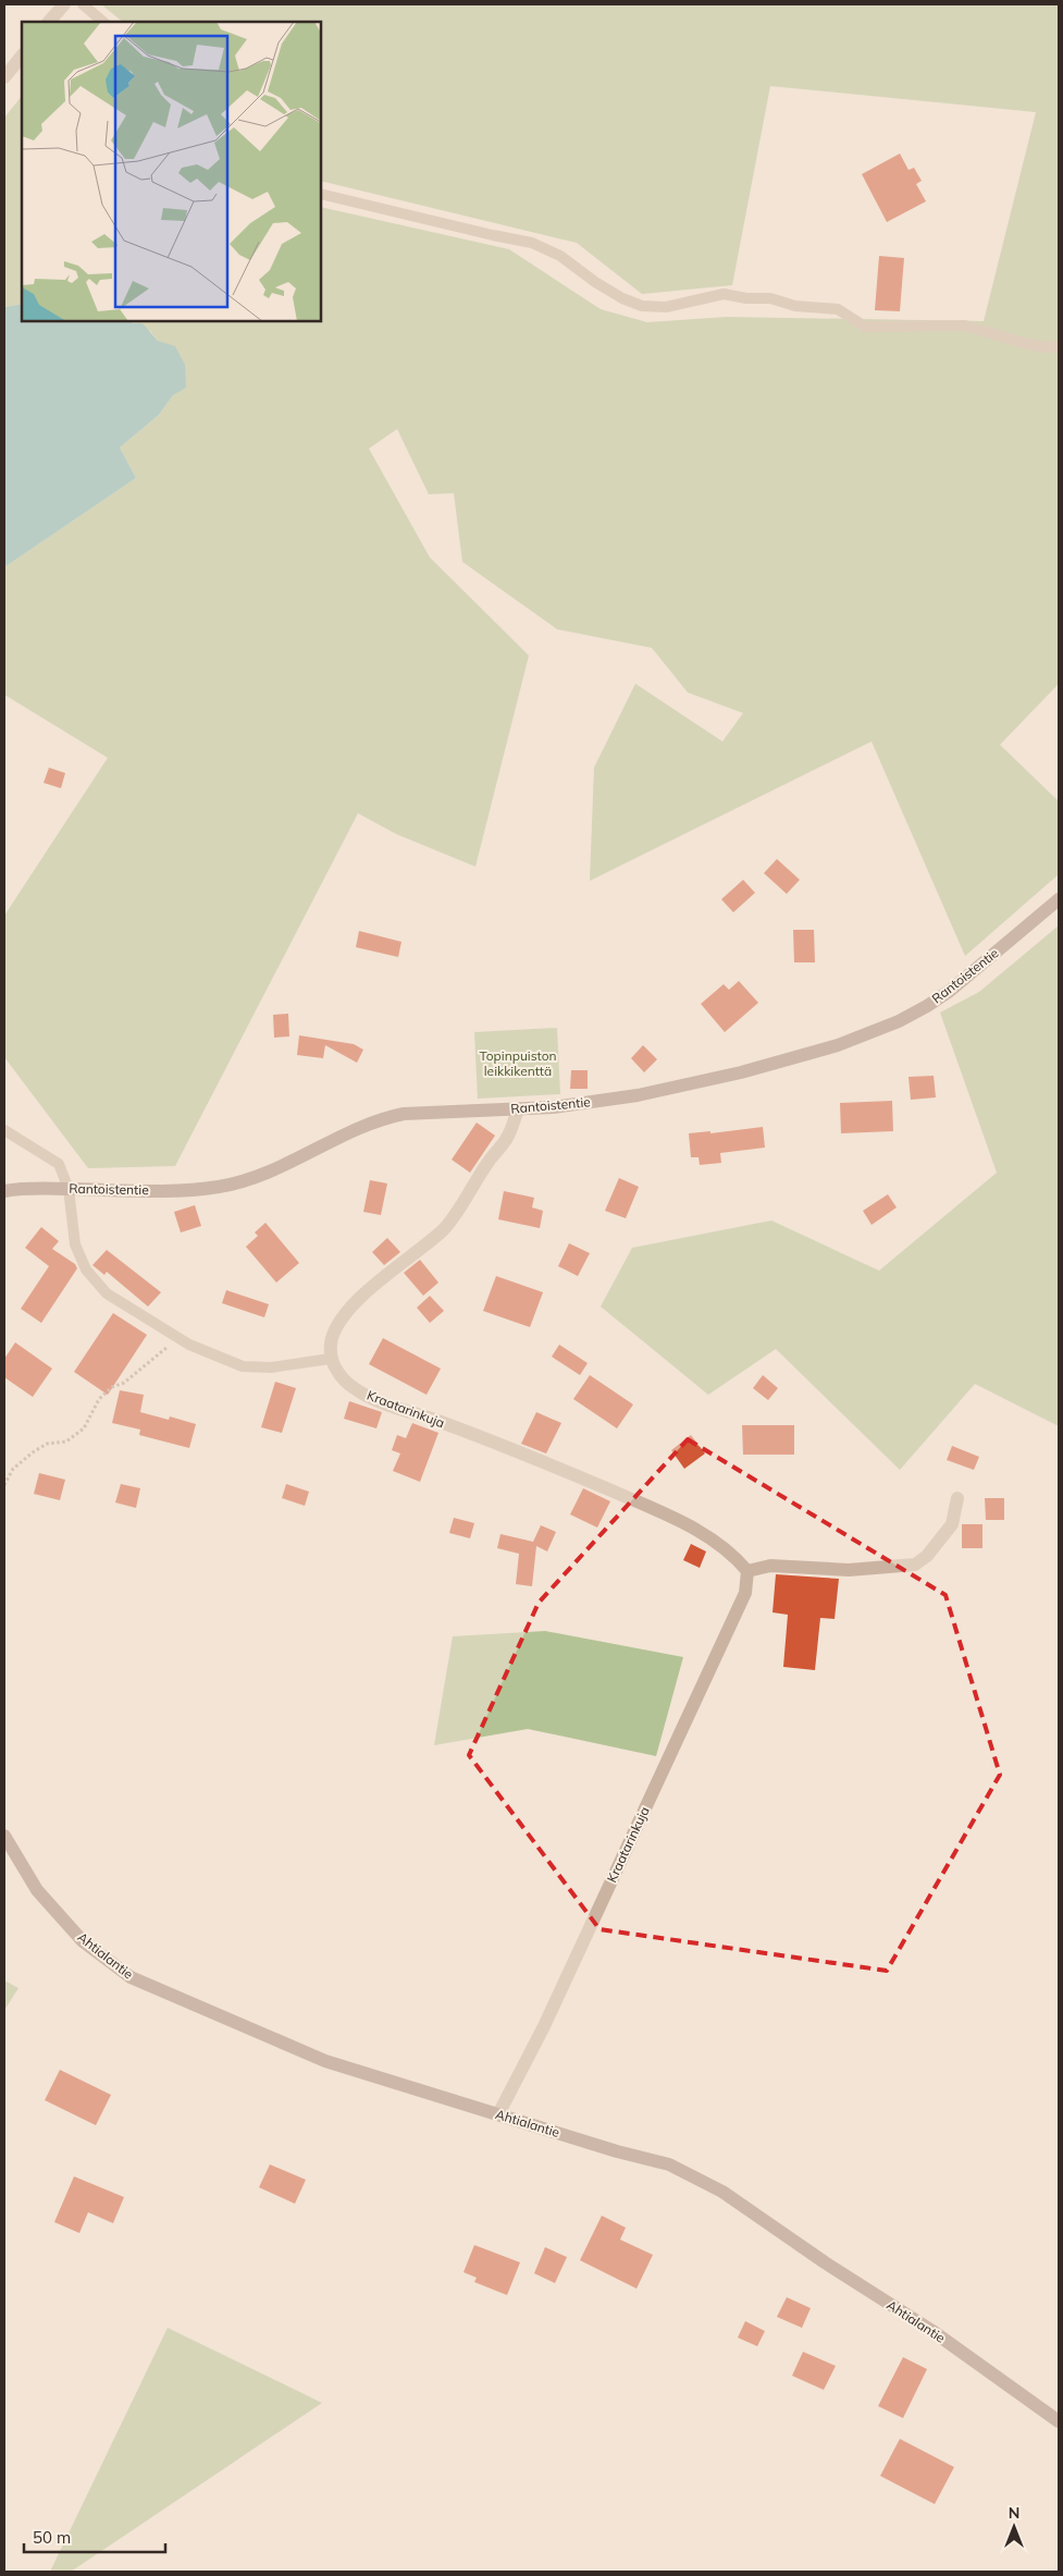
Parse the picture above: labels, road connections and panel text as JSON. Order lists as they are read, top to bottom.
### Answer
{
  "streets": {
    "street": ["Rantoistentie", "Kraatarinkuja", "Ahtialantie"]
  },
  "crossings": [
    ["Kraatarinkuja", "Ahtialantie"]
  ],
  "parks": ["Topinpuiston leikkikenttä"],
  "scale_bar": "50 m",
  "north": "top"
}
